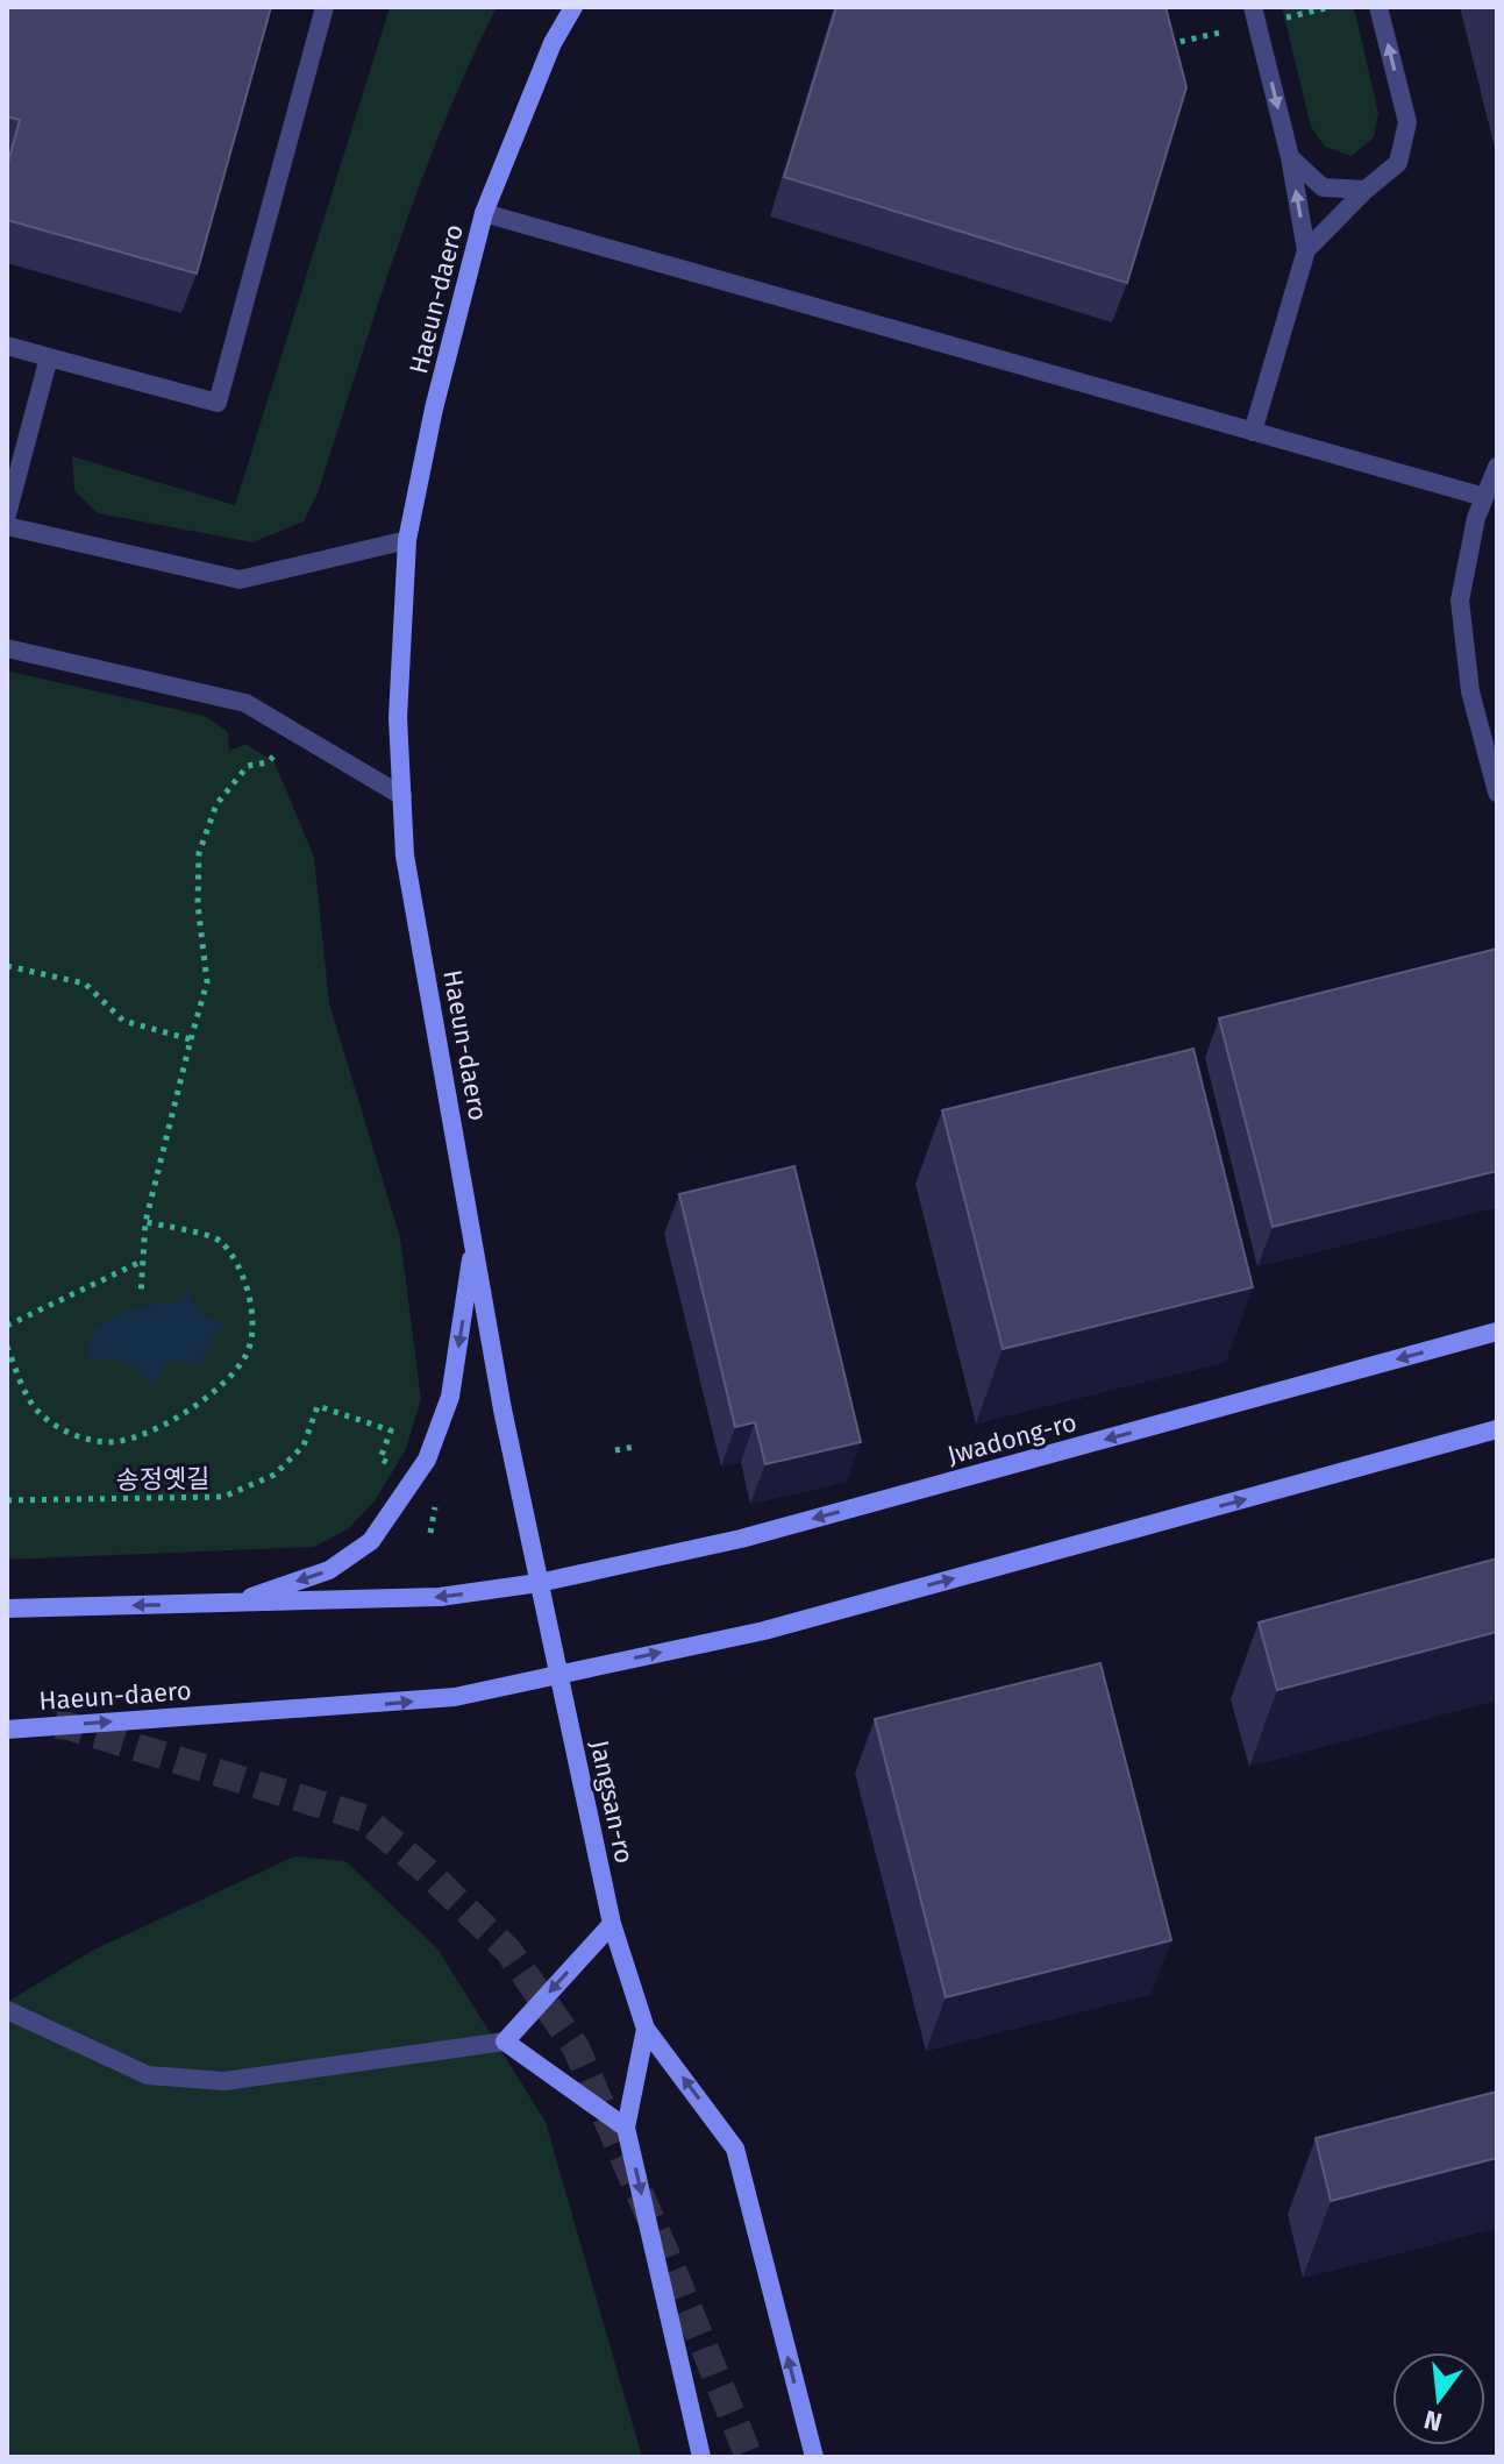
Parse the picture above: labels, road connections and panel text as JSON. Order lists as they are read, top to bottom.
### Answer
{
  "streets": {
    "main road": ["Haeun-daero", "Jwadong-ro", "Jangsan-ro"],
    "path": ["송정옛길"]
  },
  "crossings": [
    ["Haeun-daero", "Jwadong-ro"],
    ["Haeun-daero", "Jangsan-ro"],
    ["Jwadong-ro", "Jangsan-ro"]
  ],
  "north": "bottom"
}
